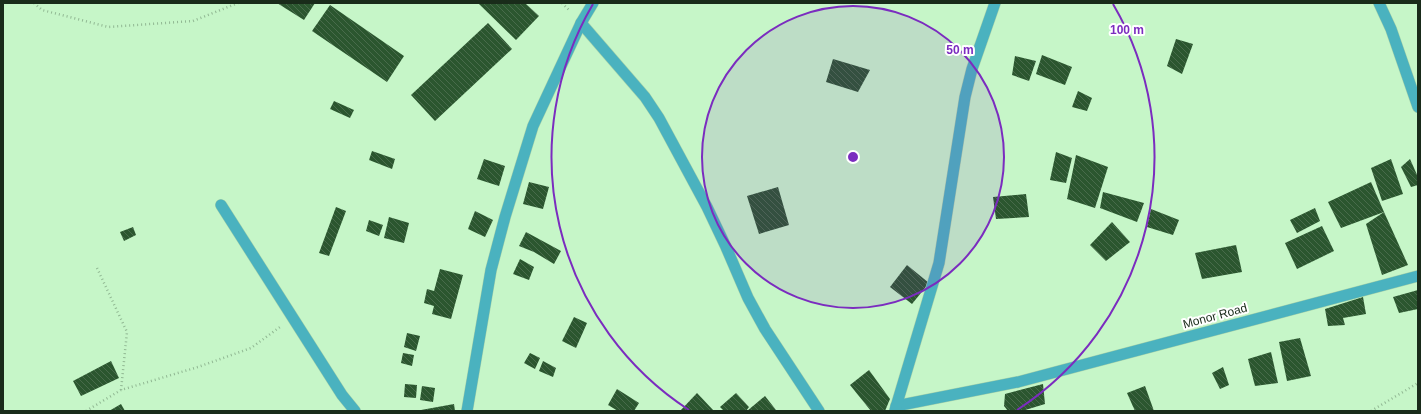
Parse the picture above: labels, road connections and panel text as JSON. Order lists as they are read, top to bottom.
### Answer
{
  "streets": {
    "street": ["Monor Road"]
  },
  "rings": ["100 m", "50 m"]
}
